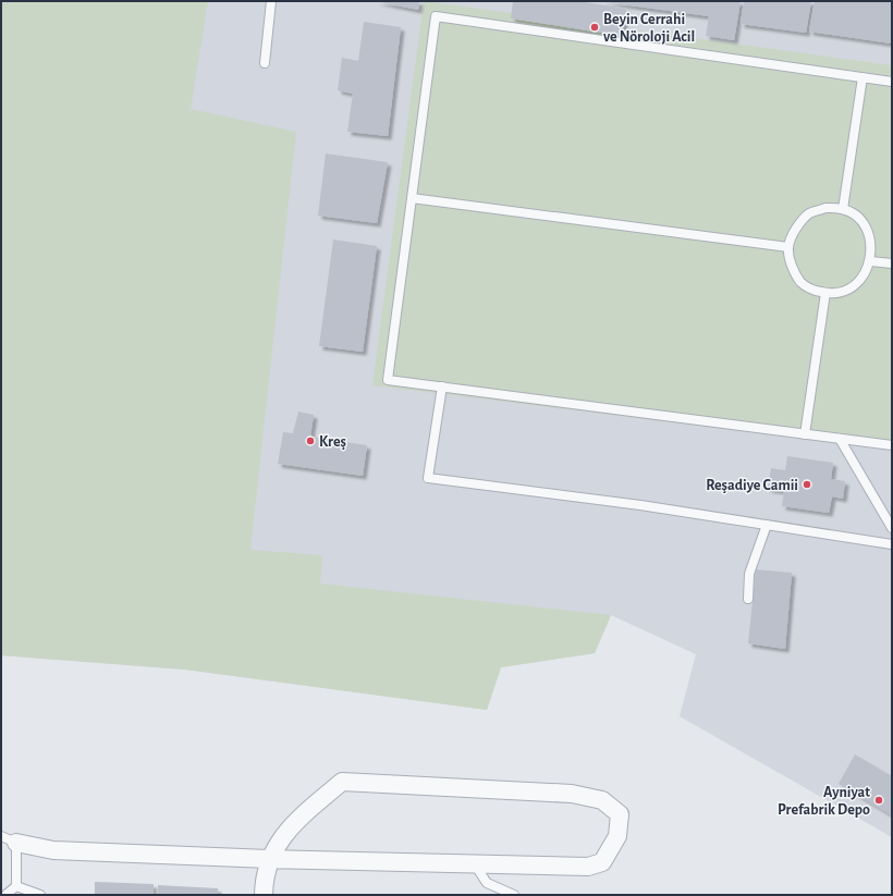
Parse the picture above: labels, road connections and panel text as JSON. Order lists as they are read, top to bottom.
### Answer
{
  "places": [
    "Beyin Cerrahi ve Nöroloji Acil",
    "Kreş",
    "Reşadiye Camii",
    "Ayniyat Prefabrik Depo"
  ]
}
